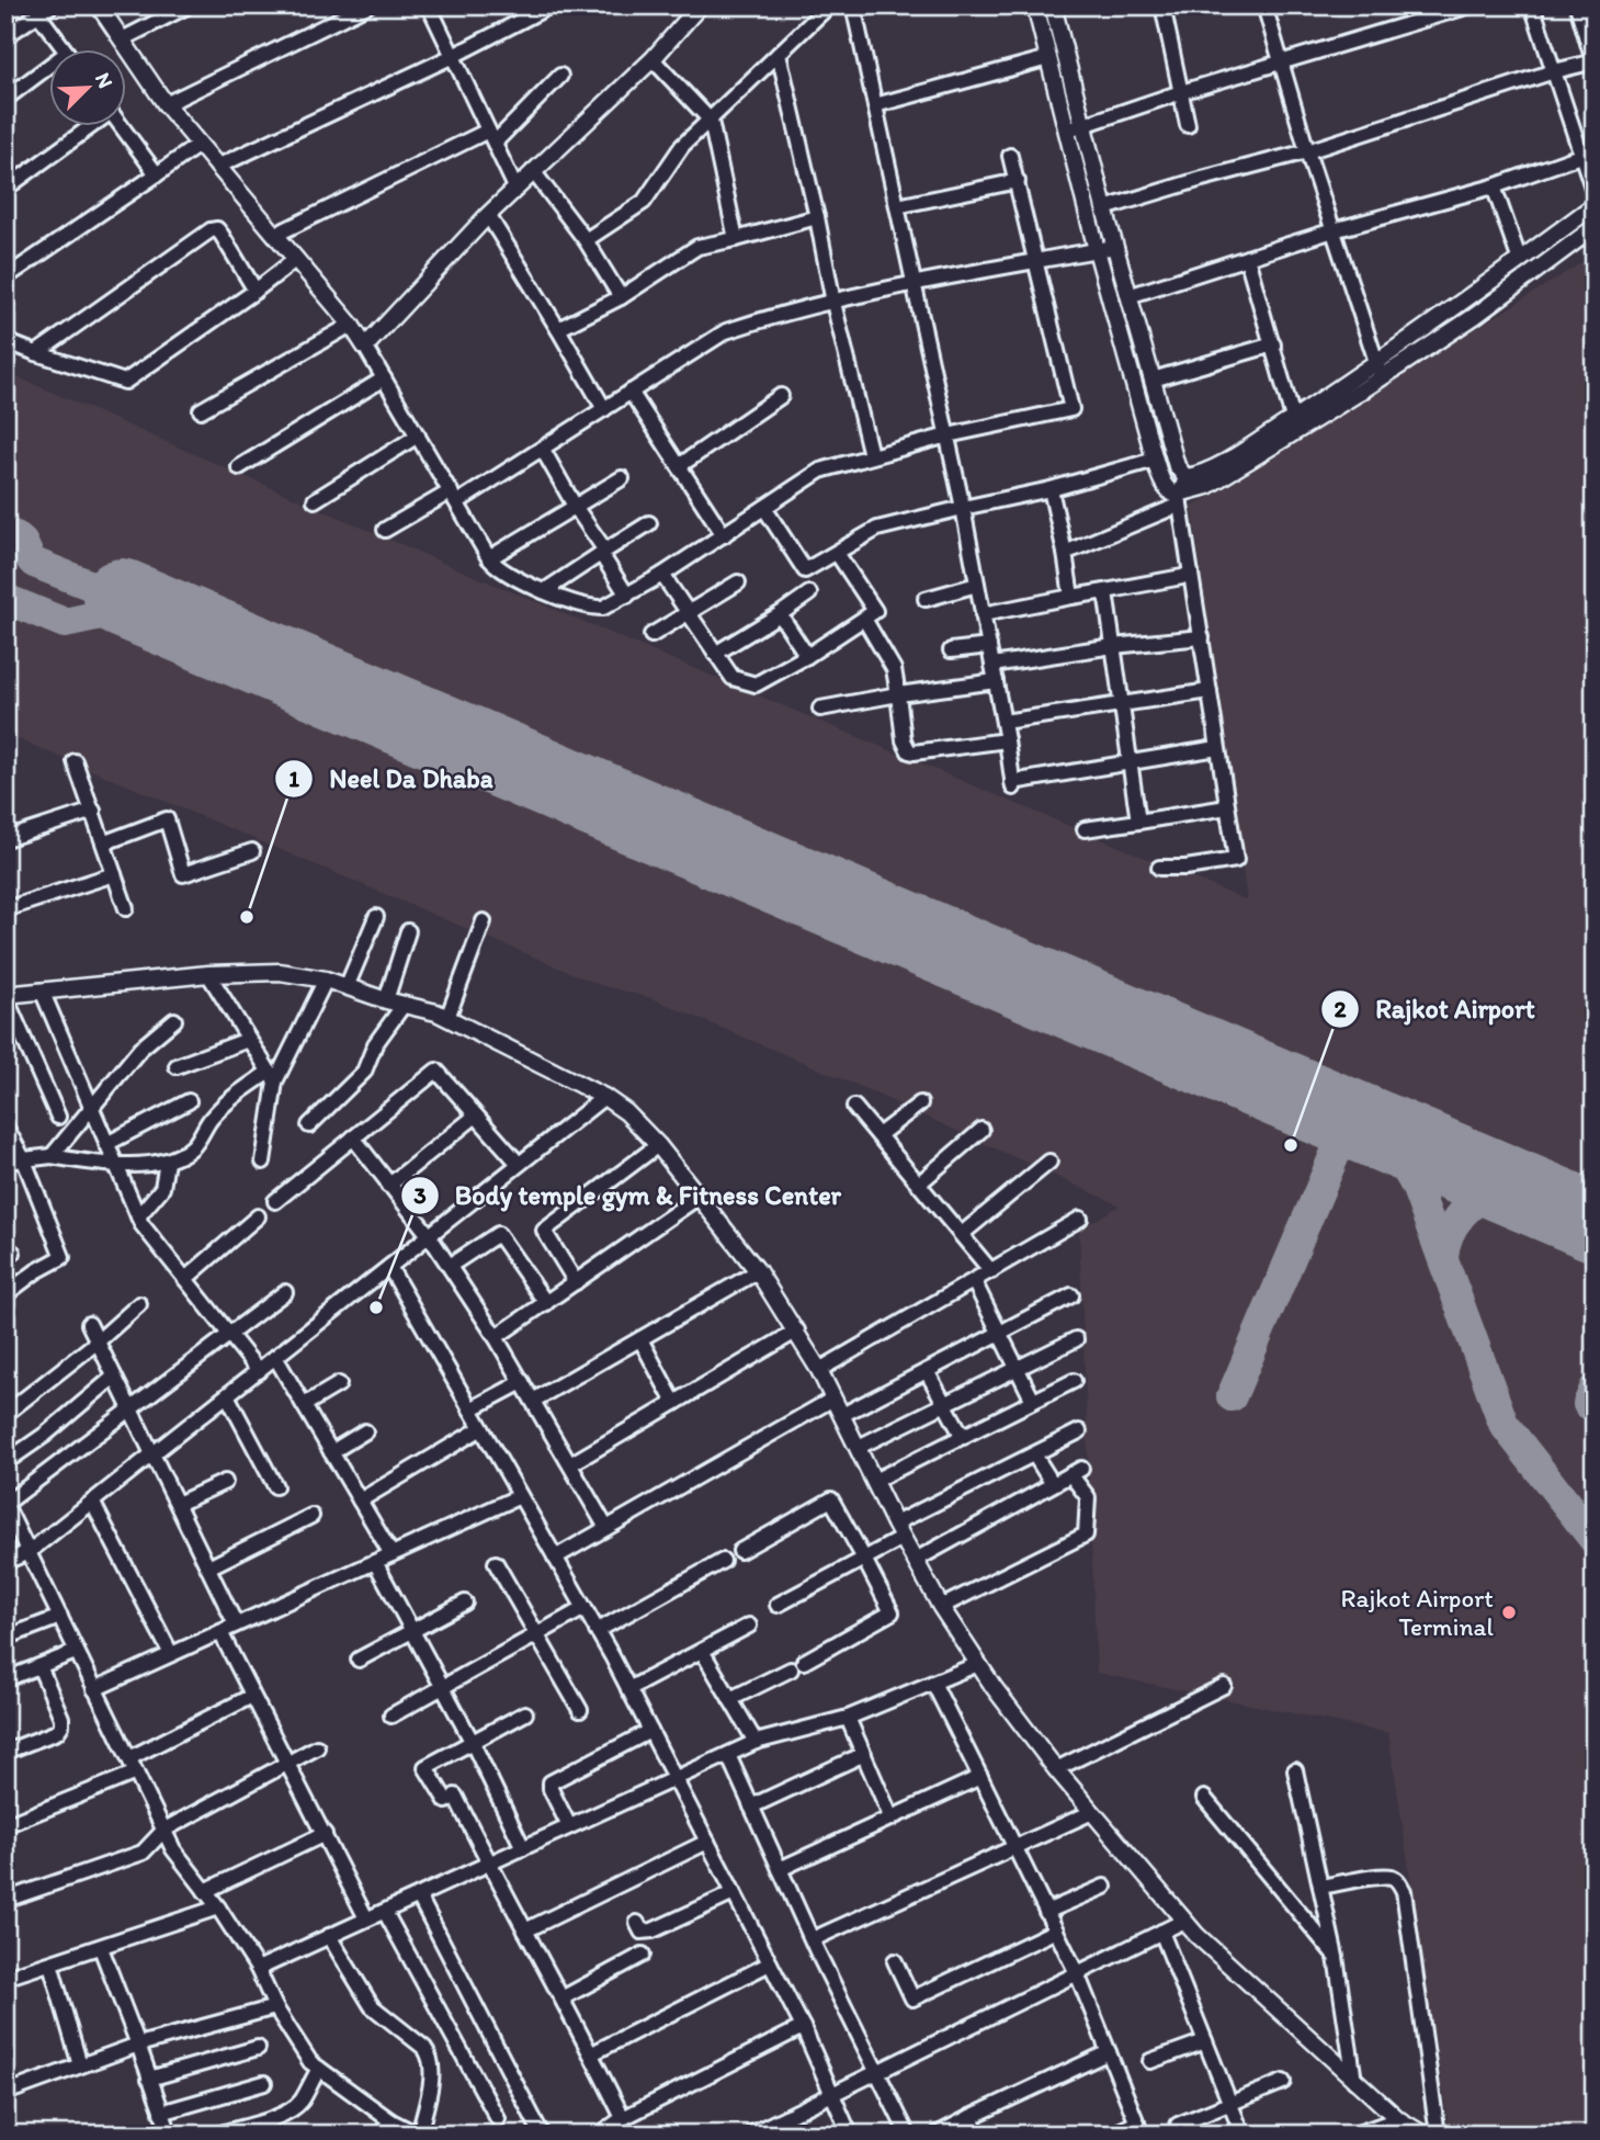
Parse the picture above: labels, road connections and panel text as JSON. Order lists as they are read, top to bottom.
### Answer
{
  "places": [
    "Neel Da Dhaba",
    "Rajkot Airport",
    "Body temple gym & Fitness Center",
    "Rajkot Airport Terminal"
  ],
  "north": "top right"
}
